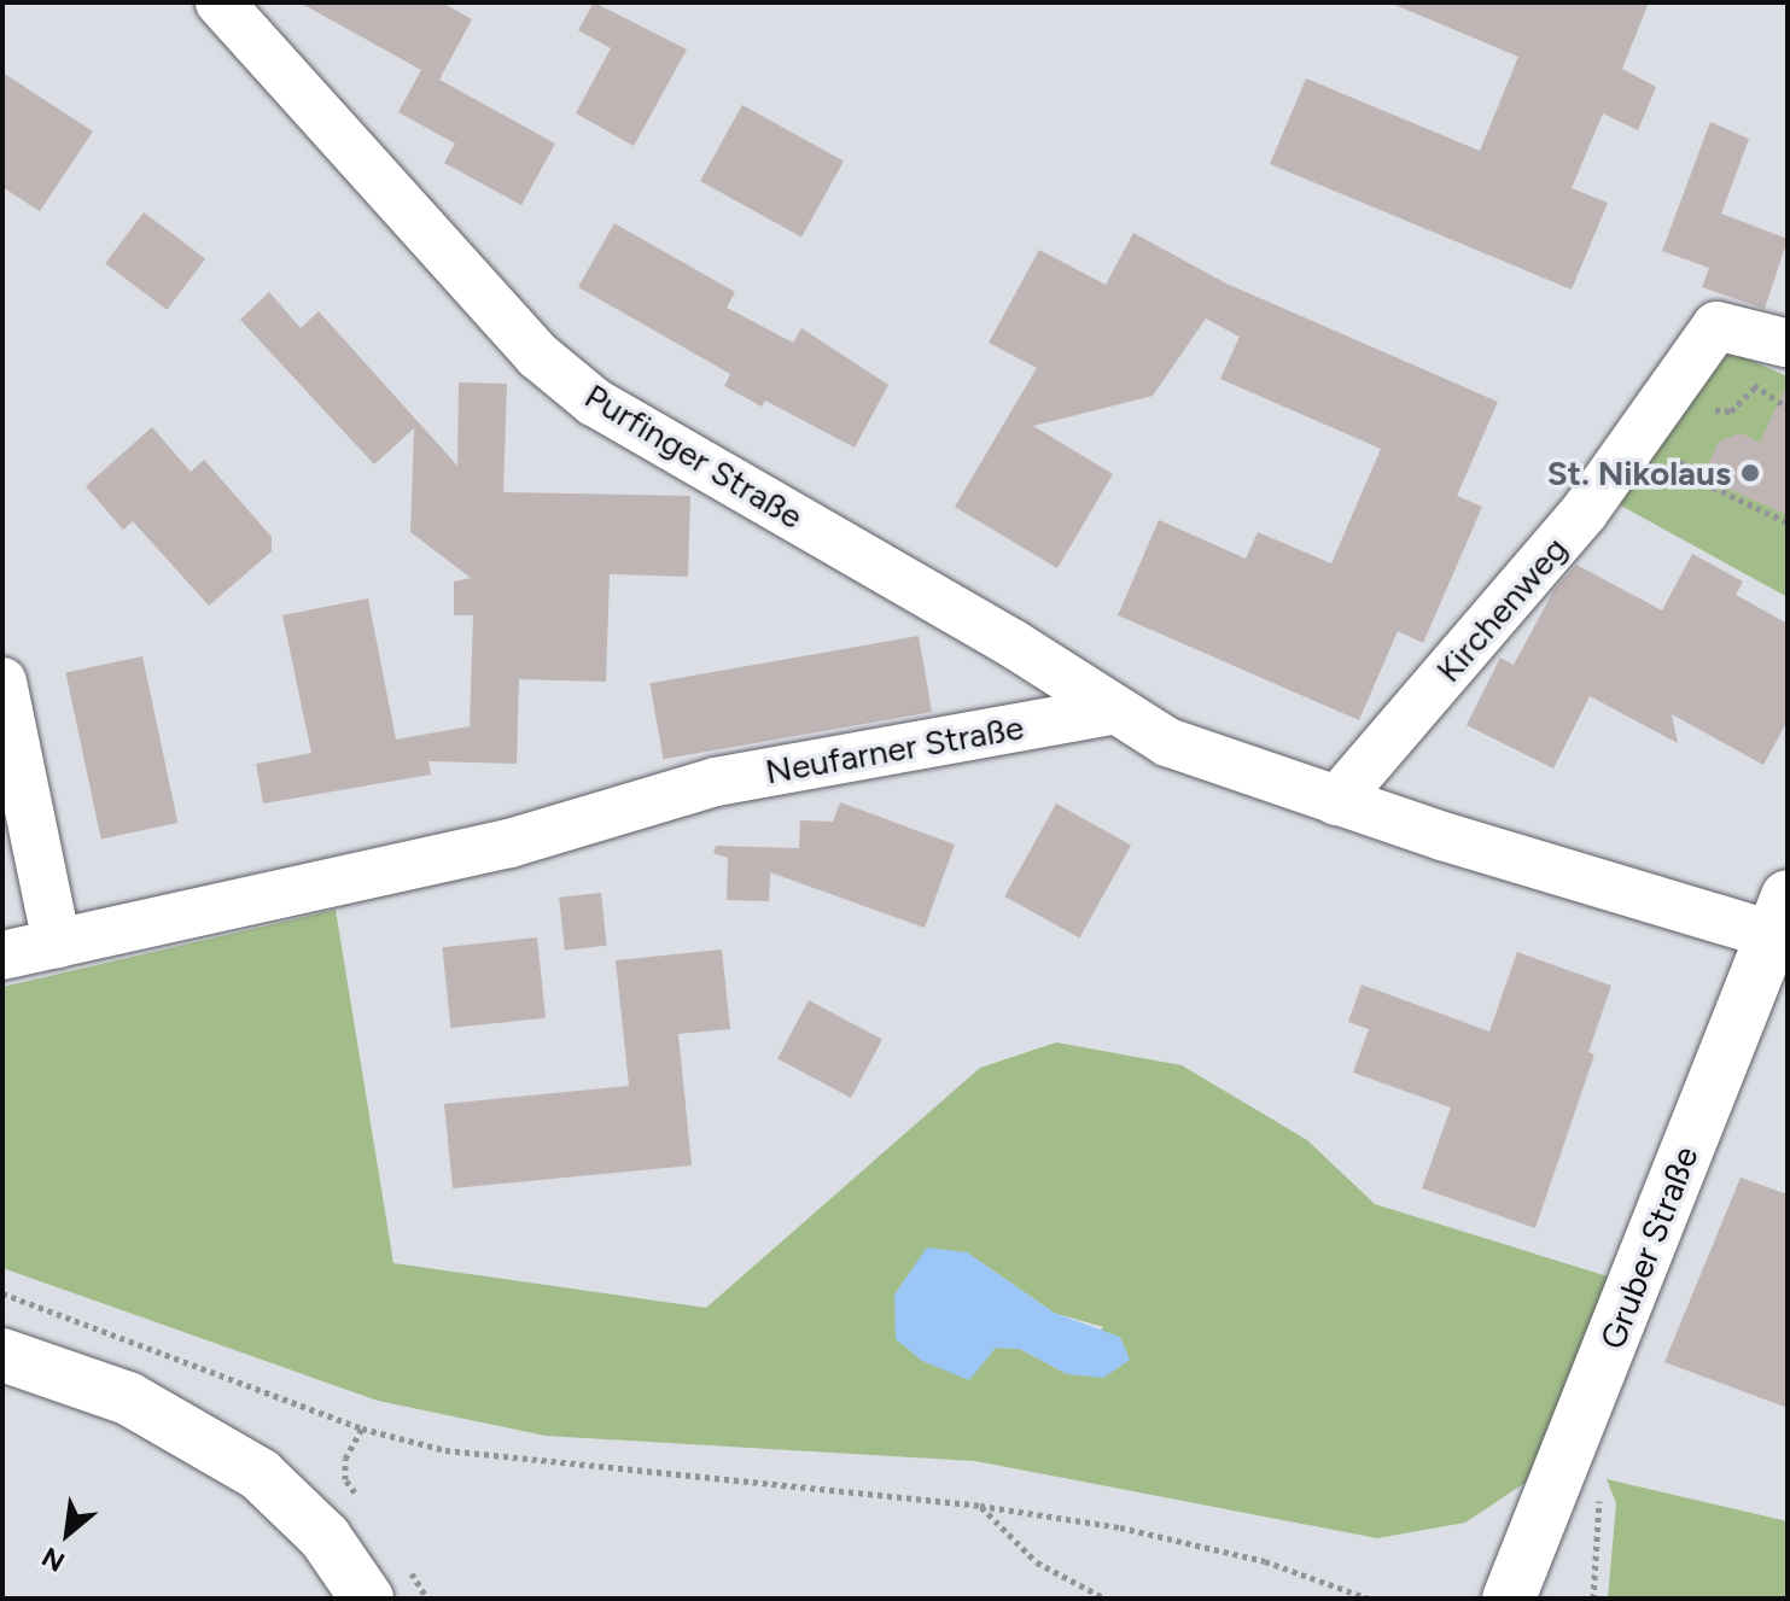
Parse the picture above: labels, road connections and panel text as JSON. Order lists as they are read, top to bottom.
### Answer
{
  "streets": {
    "street": [
      "Purfinger Straße",
      "Kirchenweg",
      "Neufarner Straße",
      "Gruber Straße"
    ]
  },
  "crossings": [
    ["Purfinger Straße", "Neufarner Straße"]
  ],
  "places": ["St. Nikolaus"],
  "north": "bottom left"
}
